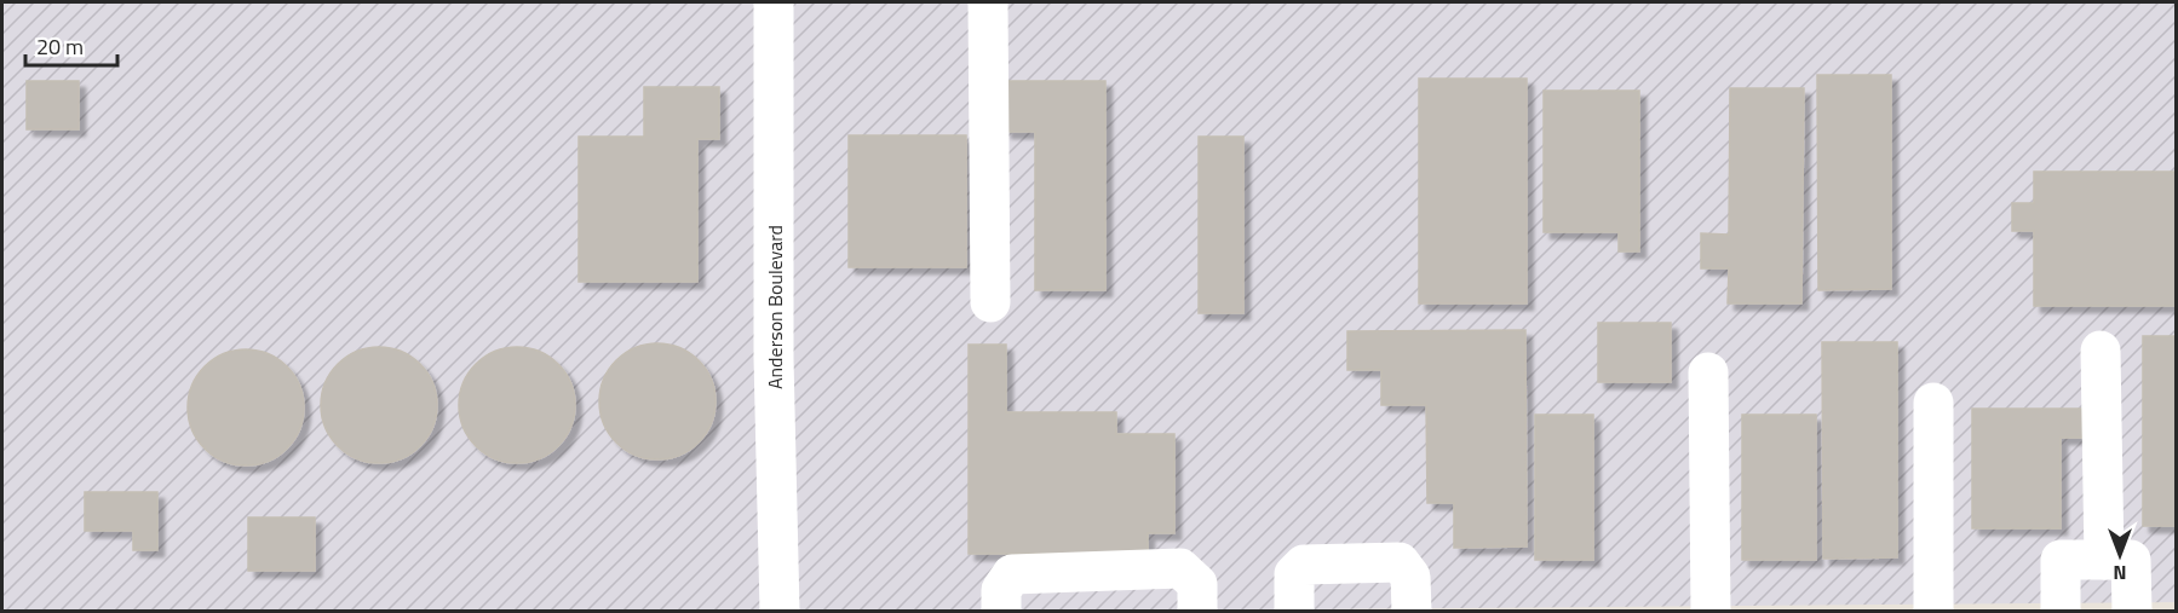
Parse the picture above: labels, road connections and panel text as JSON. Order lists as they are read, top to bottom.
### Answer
{
  "streets": {
    "street": ["Anderson Boulevard"]
  },
  "scale_bar": "20 m",
  "north": "bottom"
}
